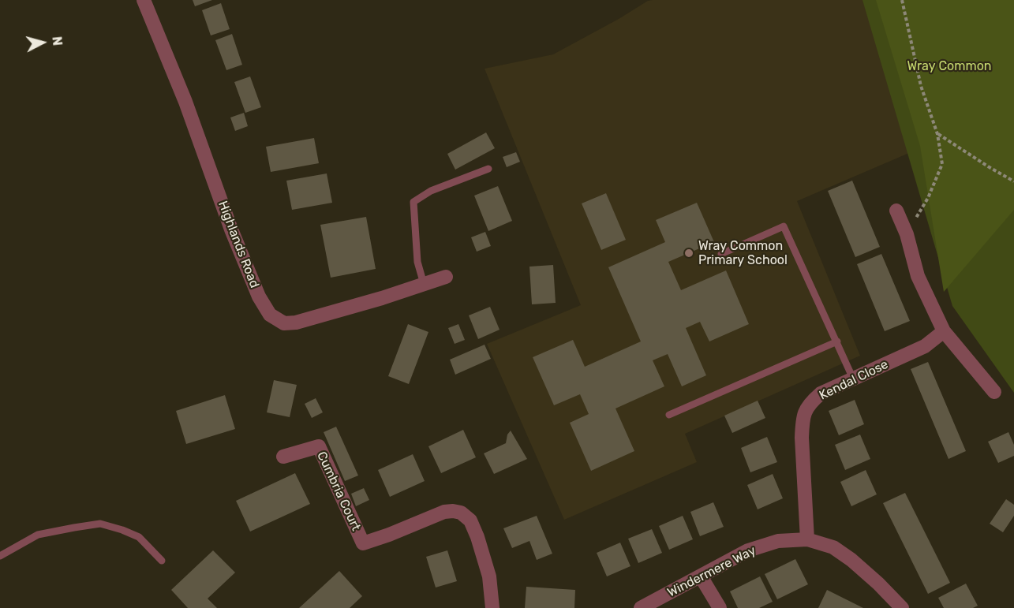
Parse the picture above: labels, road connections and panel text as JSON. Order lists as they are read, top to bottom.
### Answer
{
  "streets": {
    "street": [
      "Highlands Road",
      "Kendal Close",
      "Cumbria Court",
      "Windermere Way"
    ]
  },
  "crossings": [
    ["Kendal Close", "Windermere Way"]
  ],
  "parks": ["Wray Common"],
  "places": ["Wray Common Primary School"],
  "north": "right"
}
